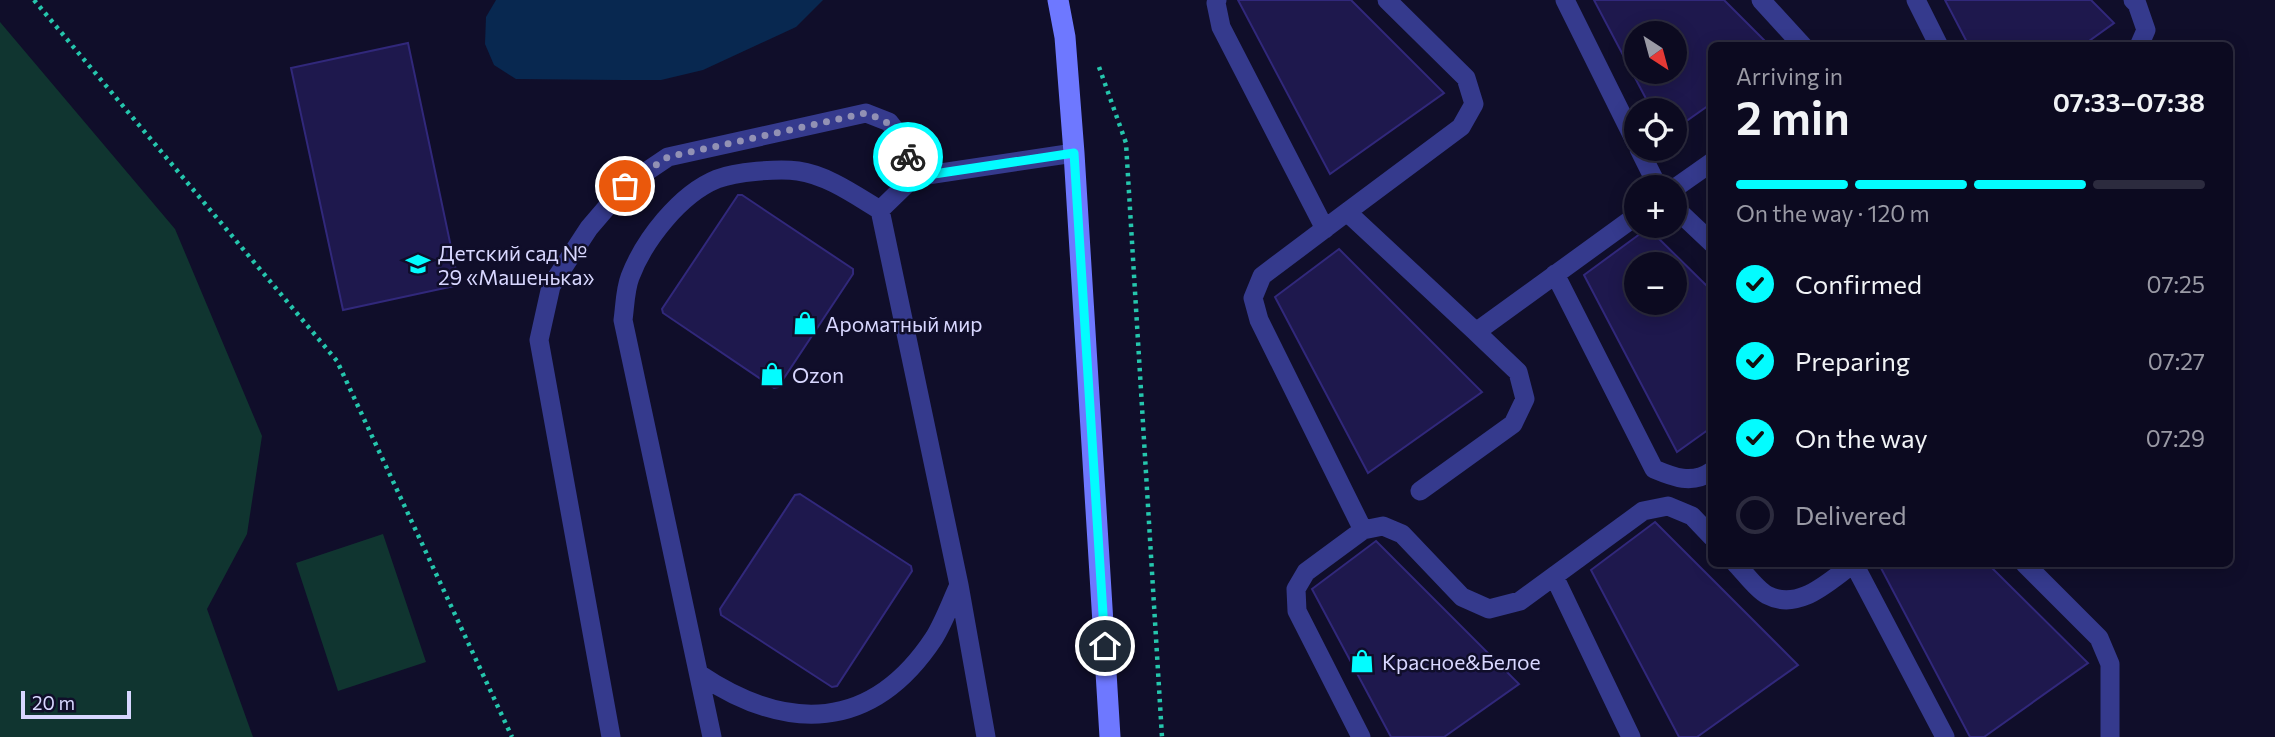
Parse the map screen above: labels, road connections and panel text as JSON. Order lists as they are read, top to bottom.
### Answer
{
  "places": {
    "school or university": ["Детский сад № 29 «Машенька»"],
    "shop": ["Ароматный мир", "Ozon", "Красное&Белое"]
  },
  "scale_bar": "20 m",
  "north": "bottom right",
  "page": {
    "map_buttons": ["+", "−"],
    "heading": ["2 min", "Arriving in", "07:33–07:38"],
    "bar": "On the way · 120 m",
    "list": [
      ["Confirmed", "07:25"],
      ["Preparing", "07:27"],
      ["On the way", "07:29"],
      "Delivered"
    ],
    "scale": "20 m"
  }
}
